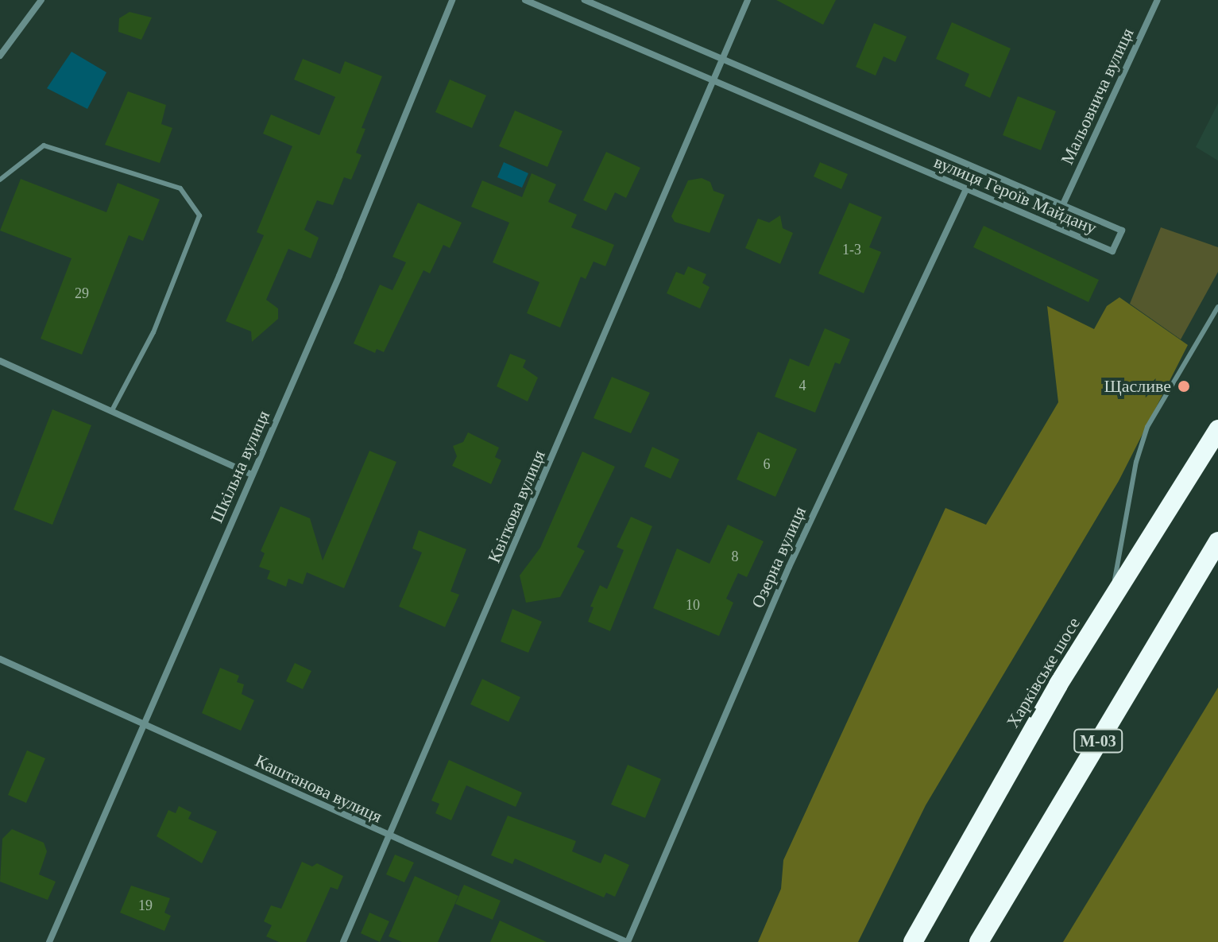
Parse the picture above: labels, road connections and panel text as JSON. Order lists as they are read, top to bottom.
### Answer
{
  "streets": {
    "highway": ["Харківське шосе", "М-03"],
    "street": [
      "Мальовнича вулиця",
      "вулиця Героїв Майдану",
      "Шкільна вулиця",
      "Квіткова вулиця",
      "Озерна вулиця",
      "Каштанова вулиця"
    ]
  },
  "crossings": [
    ["Мальовнича вулиця", "вулиця Героїв Майдану"],
    ["вулиця Героїв Майдану", "Квіткова вулиця"],
    ["вулиця Героїв Майдану", "Озерна вулиця"],
    ["Шкільна вулиця", "Каштанова вулиця"],
    ["Квіткова вулиця", "Каштанова вулиця"],
    ["Озерна вулиця", "Каштанова вулиця"]
  ],
  "places": ["Щасливе"],
  "house_numbers": [
    "1-3",
    "29",
    "4",
    "6",
    "8",
    "10",
    "19"
  ]
}
